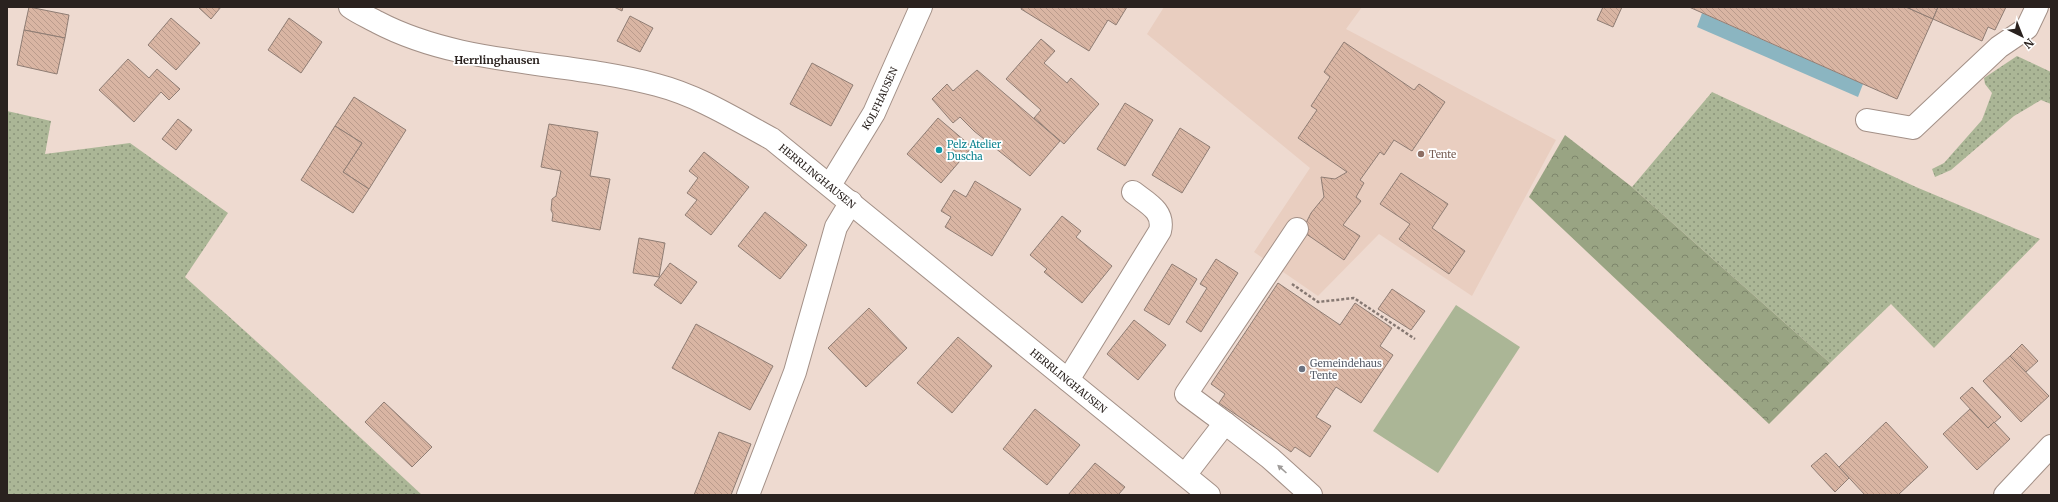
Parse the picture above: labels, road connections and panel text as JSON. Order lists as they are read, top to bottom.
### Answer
{
  "streets": {
    "street": ["KOLFHAUSEN", "HERRLINGHAUSEN"]
  },
  "crossings": [
    ["KOLFHAUSEN", "HERRLINGHAUSEN"]
  ],
  "districts": ["Herrlinghausen"],
  "places": ["Pelz Atelier Duscha", "Tente", "Gemeindehaus Tente"],
  "north": "bottom right"
}
